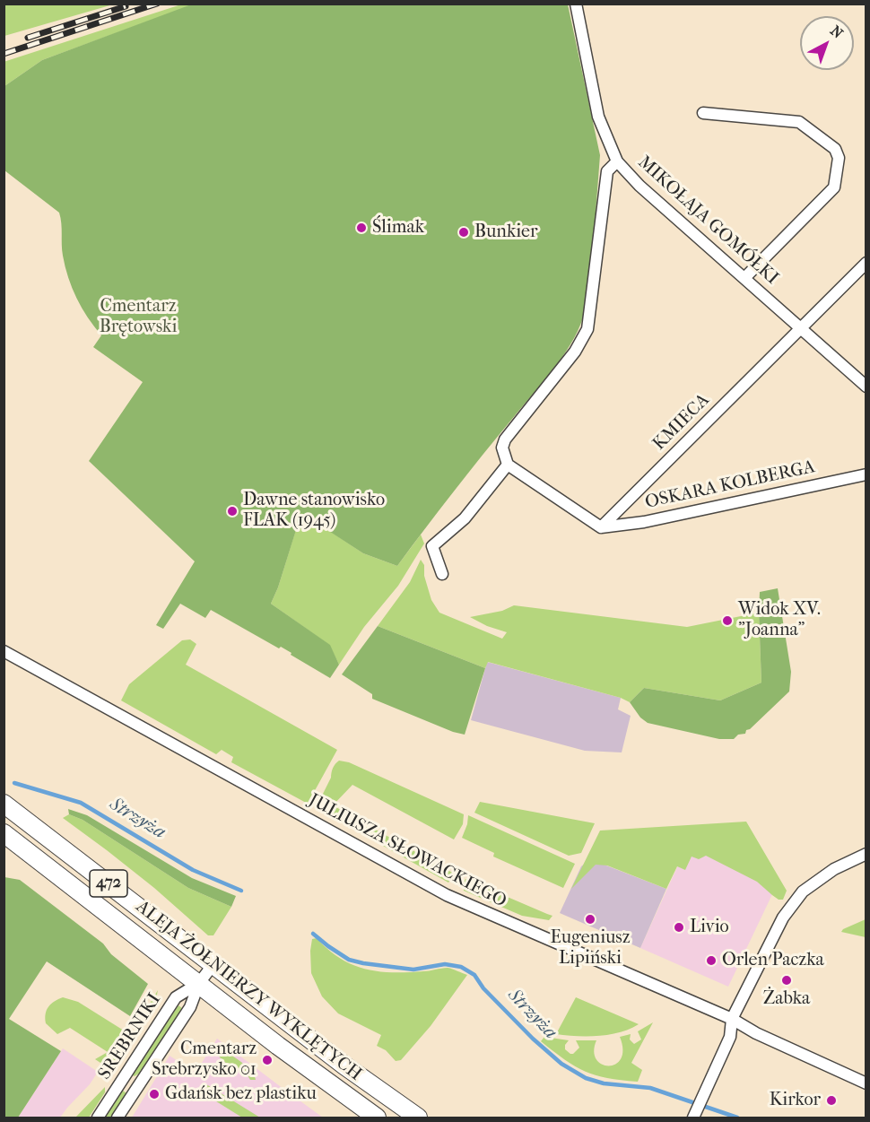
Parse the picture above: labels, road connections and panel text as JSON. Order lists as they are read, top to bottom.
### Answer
{
  "streets": {
    "main road": ["472", "ALEJA ŻOŁNIERZY WYKLĘTYCH"],
    "street": [
      "MIKOŁAJA GOMÓŁKI",
      "KMIECA",
      "OSKARA KOLBERGA",
      "JULIUSZA SŁOWACKIEGO",
      "SREBRNIKI"
    ]
  },
  "crossings": [
    ["MIKOŁAJA GOMÓŁKI", "KMIECA"],
    ["KMIECA", "OSKARA KOLBERGA"],
    ["ALEJA ŻOŁNIERZY WYKLĘTYCH", "SREBRNIKI"]
  ],
  "water": ["Strzyża"],
  "parks": ["Cmentarz Brętowski"],
  "places": [
    "Ślimak",
    "Bunkier",
    "Dawne stanowisko FLAK (1945)",
    "Widok XV. \"Joanna\"",
    "Eugeniusz Lipiński",
    "Livio",
    "Orlen Paczka",
    "Żabka",
    "Cmentarz Srebrzysko 01",
    "Gdańsk bez plastiku",
    "Kirkor"
  ],
  "north": "top right"
}
